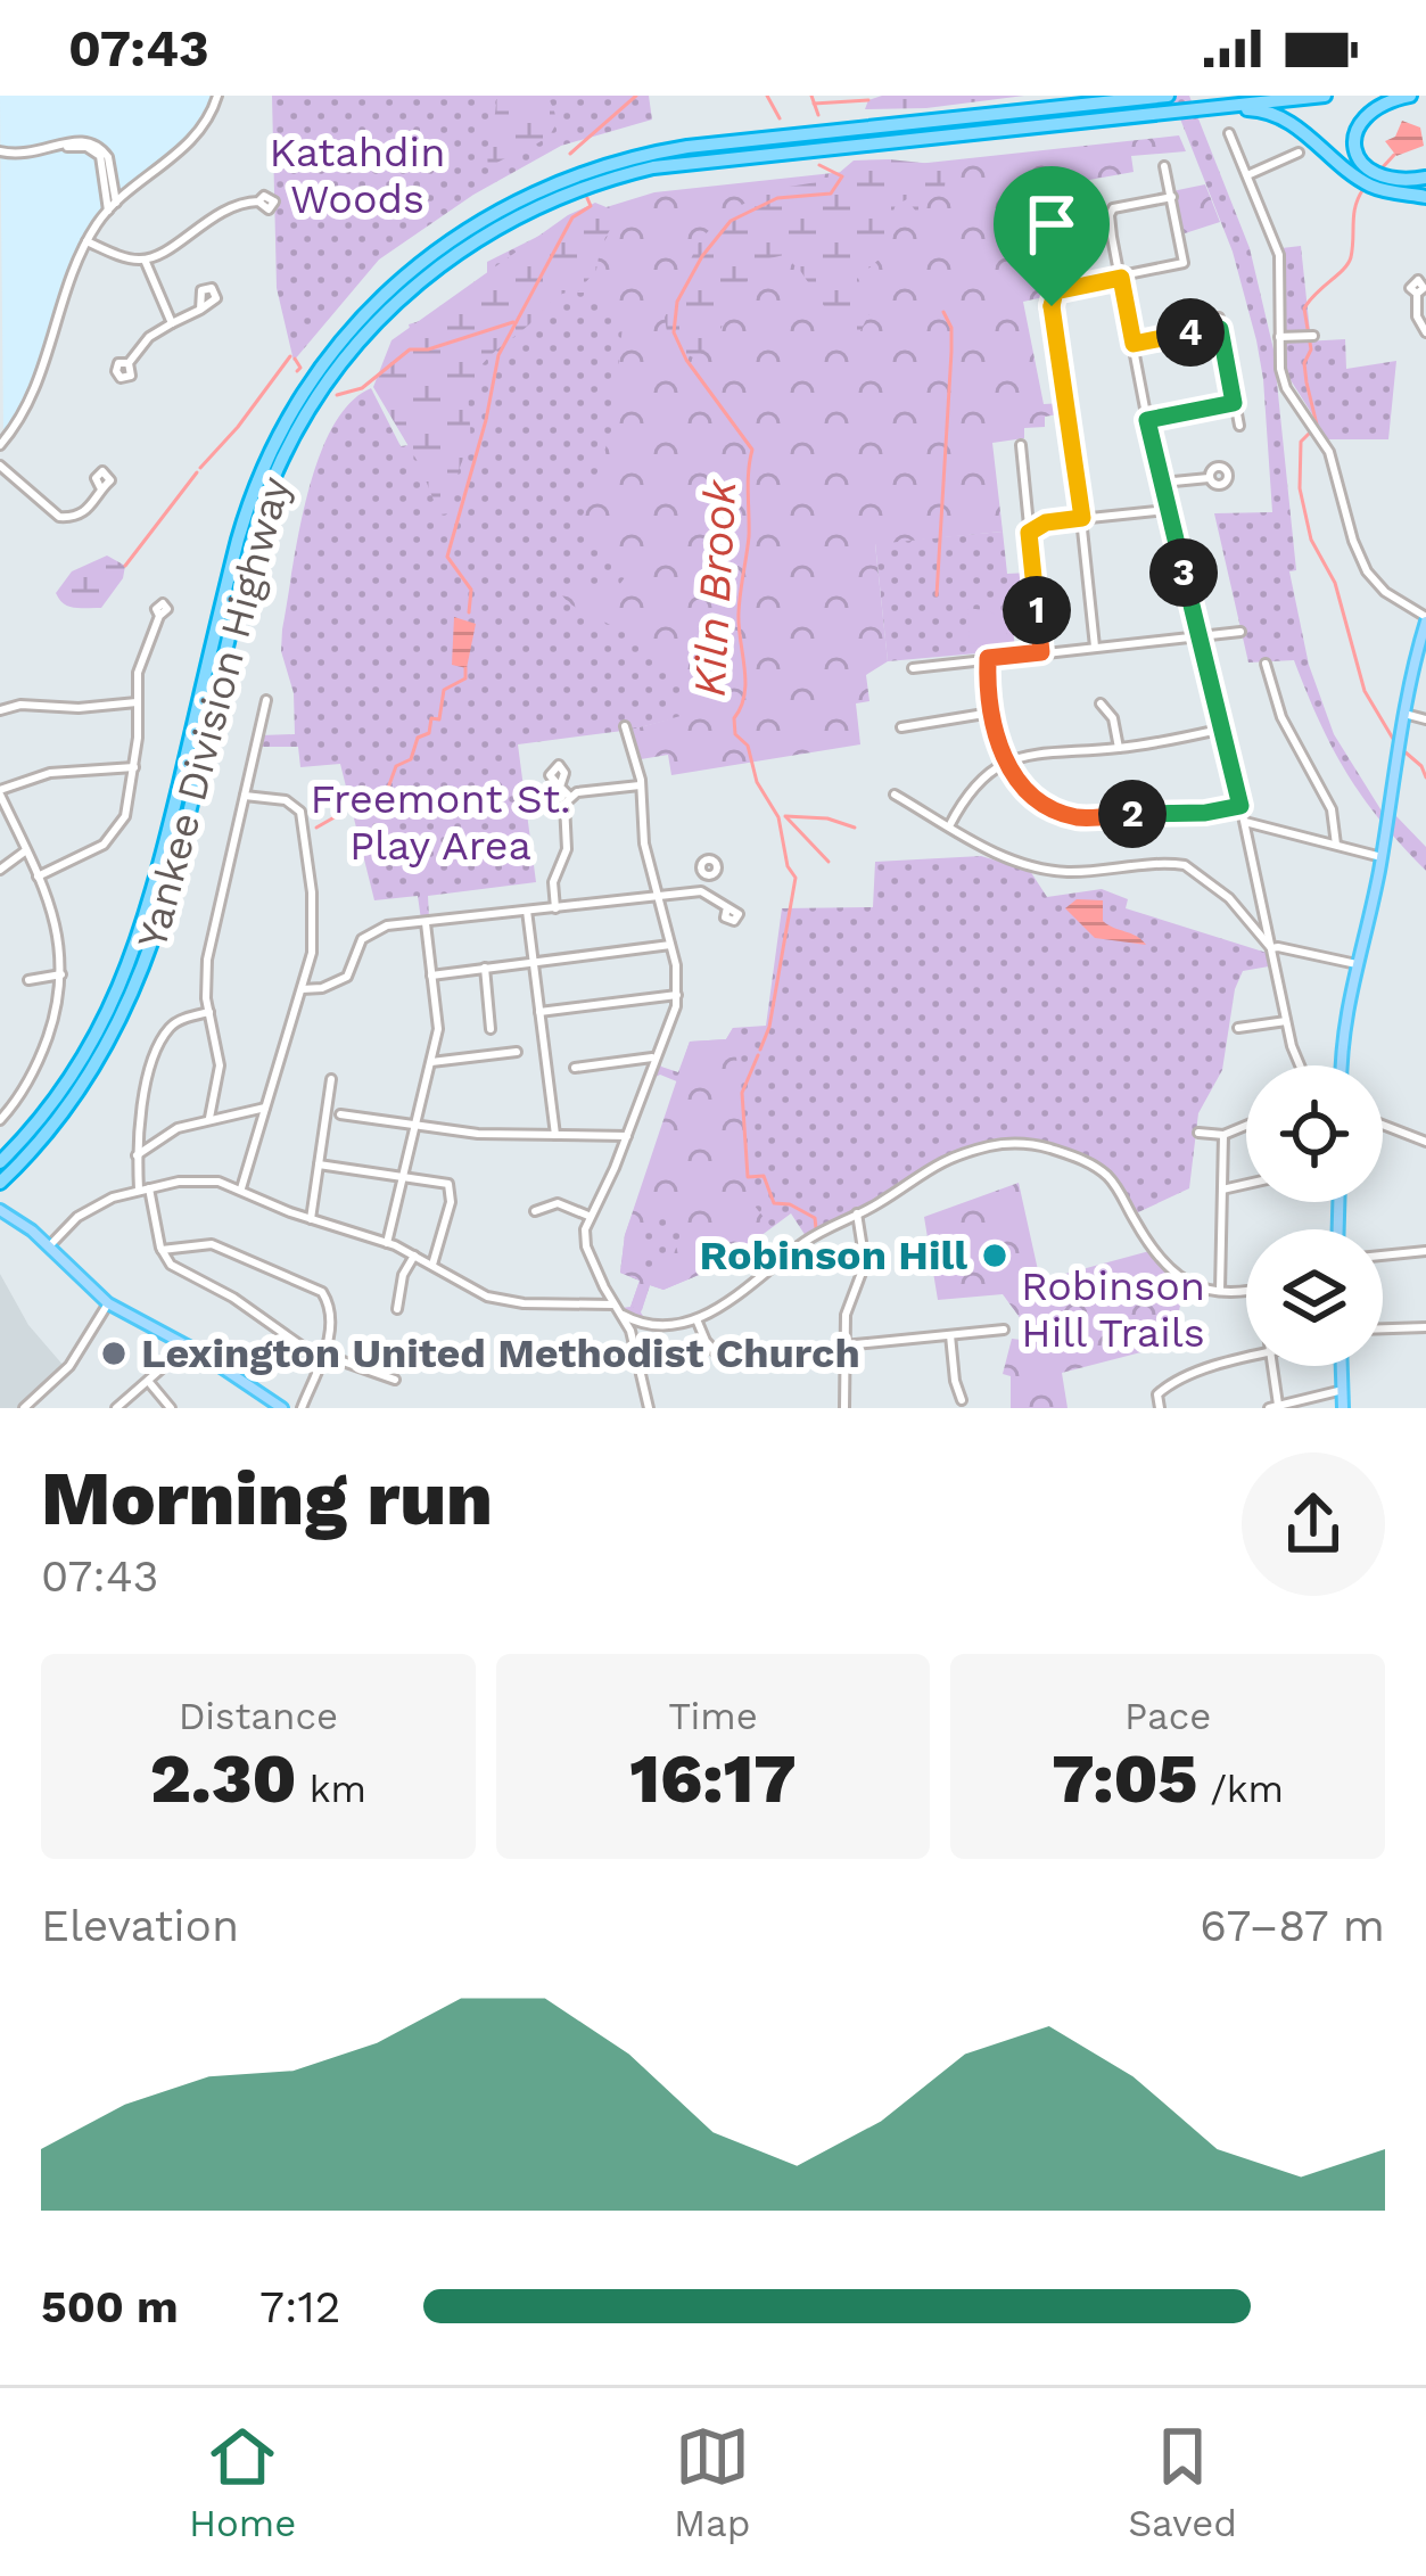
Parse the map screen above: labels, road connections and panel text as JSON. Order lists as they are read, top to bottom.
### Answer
{
  "streets": {
    "highway": ["Yankee Division Highway"]
  },
  "water": ["Kiln Brook"],
  "parks": ["Katahdin Woods", "Freemont St. Play Area", "Robinson Hill Trails"],
  "places": ["Robinson Hill", "Lexington United Methodist Church"],
  "page": {
    "status": "07:43",
    "pins": [
      "4",
      "3",
      "1",
      "2"
    ],
    "heading": ["Morning run", "07:43"],
    "stats": [
      ["Distance", "2.30 km"],
      ["Time", "16:17"],
      ["Pace", "7:05 /km"]
    ],
    "chart": ["Elevation", "67–87 m"],
    "list": [
      {
        "name": "500 m",
        "note": "7:12"
      }
    ],
    "tabs": ["Home", "Map", "Saved"]
  }
}
